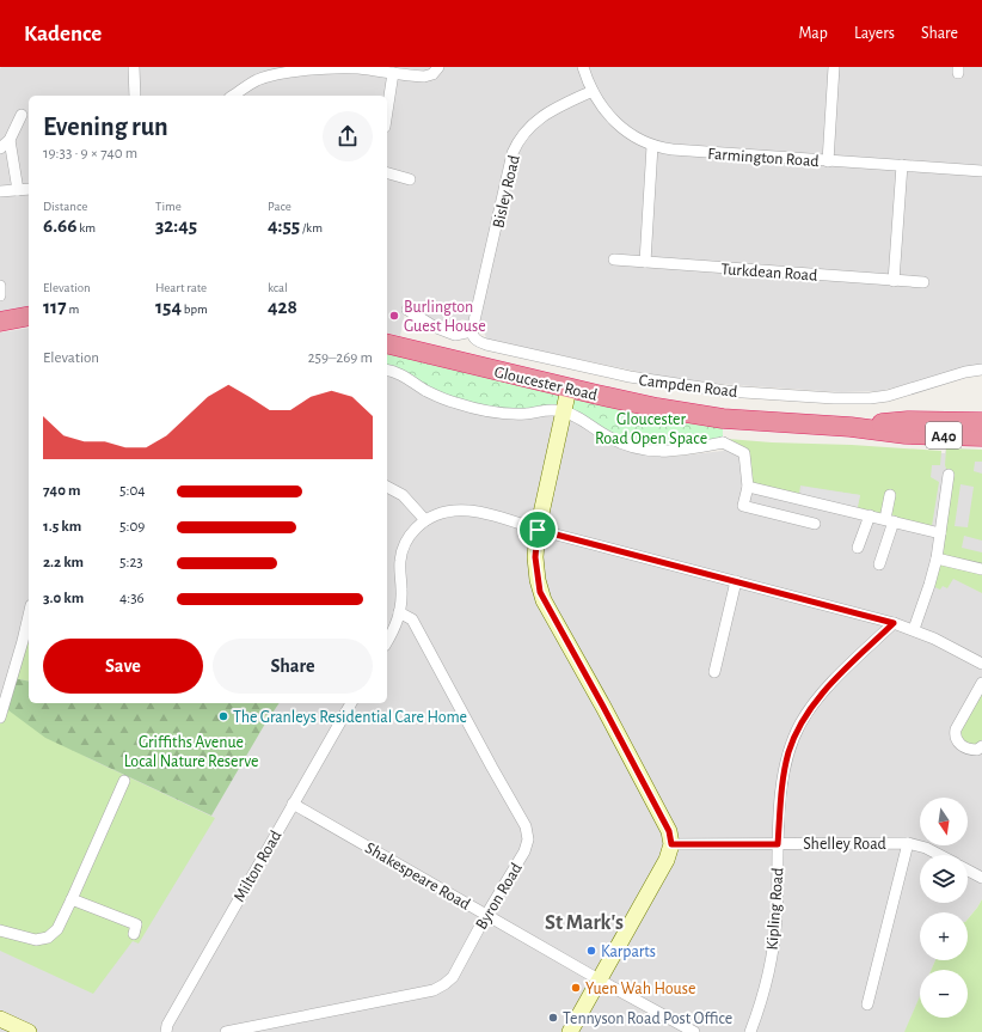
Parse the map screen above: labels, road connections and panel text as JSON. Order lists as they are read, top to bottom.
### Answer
{
  "streets": {
    "highway": ["Gloucester Road", "A40"],
    "street": [
      "Farmington Road",
      "Bisley Road",
      "Turkdean Road",
      "Campden Road",
      "Shelley Road",
      "Milton Road",
      "Shakespeare Road",
      "Byron Road",
      "Kipling Road"
    ]
  },
  "crossings": [
    ["Farmington Road", "Bisley Road"],
    ["Bisley Road", "Campden Road"],
    ["Shelley Road", "Kipling Road"],
    ["Milton Road", "Shakespeare Road"],
    ["Shakespeare Road", "Byron Road"]
  ],
  "districts": ["St Mark's"],
  "parks": ["Gloucester Road Open Space", "Griffiths Avenue Local Nature Reserve"],
  "places": [
    "Burlington Guest House",
    "The Granleys Residential Care Home",
    "Karparts",
    "Yuen Wah House",
    "Tennyson Road Post Office"
  ],
  "north": "bottom",
  "page": {
    "header": "Kadence",
    "nav": ["Map", "Layers", "Share"],
    "heading": ["Evening run", "19:33 · 9 × 740 m"],
    "stats": [
      ["Distance", "6.66 km"],
      ["Time", "32:45"],
      ["Pace", "4:55 /km"],
      ["Elevation", "117 m"],
      ["Heart rate", "154 bpm"],
      ["kcal", "428"]
    ],
    "chart": ["Elevation", "259–269 m"],
    "list": [
      {
        "name": "740 m",
        "note": "5:04"
      },
      {
        "name": "1.5 km",
        "note": "5:09"
      },
      {
        "name": "2.2 km",
        "note": "5:23"
      },
      {
        "name": "3.0 km",
        "note": "4:36"
      }
    ],
    "buttons": ["Save", "Share"],
    "map_buttons": ["+", "−"]
  }
}
